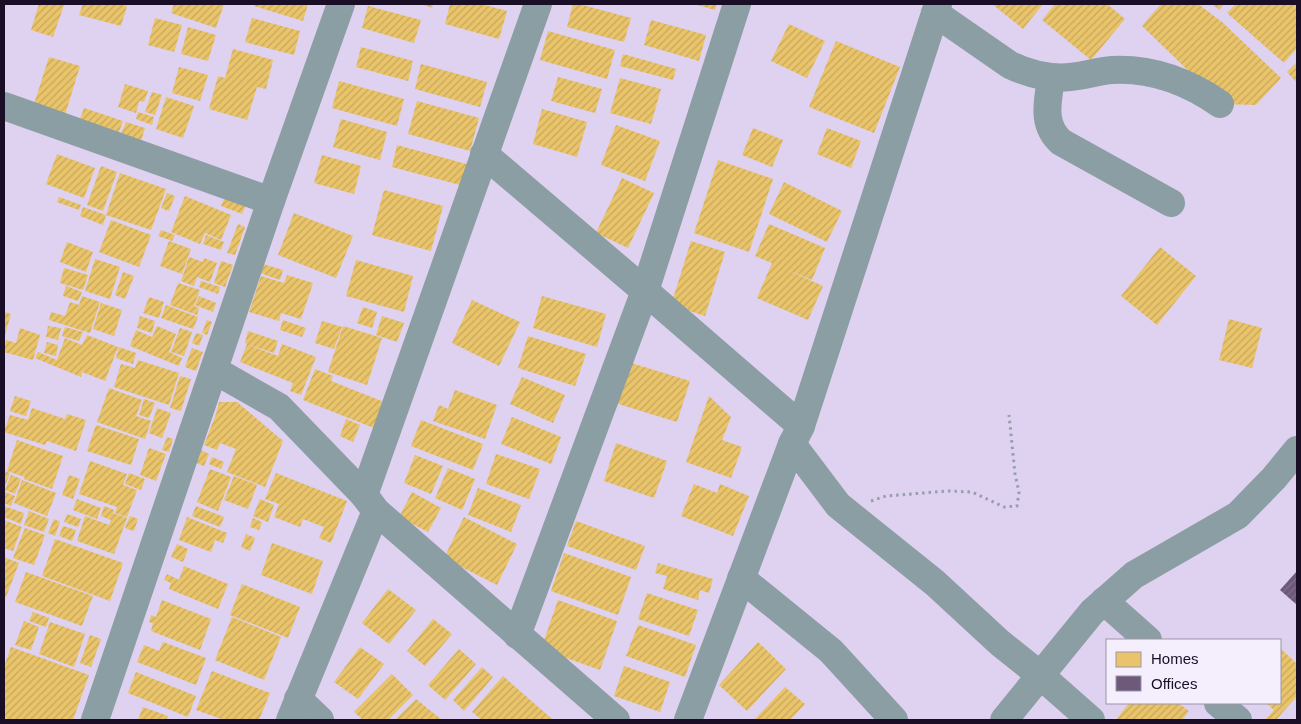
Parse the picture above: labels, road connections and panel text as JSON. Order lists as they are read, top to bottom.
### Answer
{
  "legend": ["Homes", "Offices"]
}
